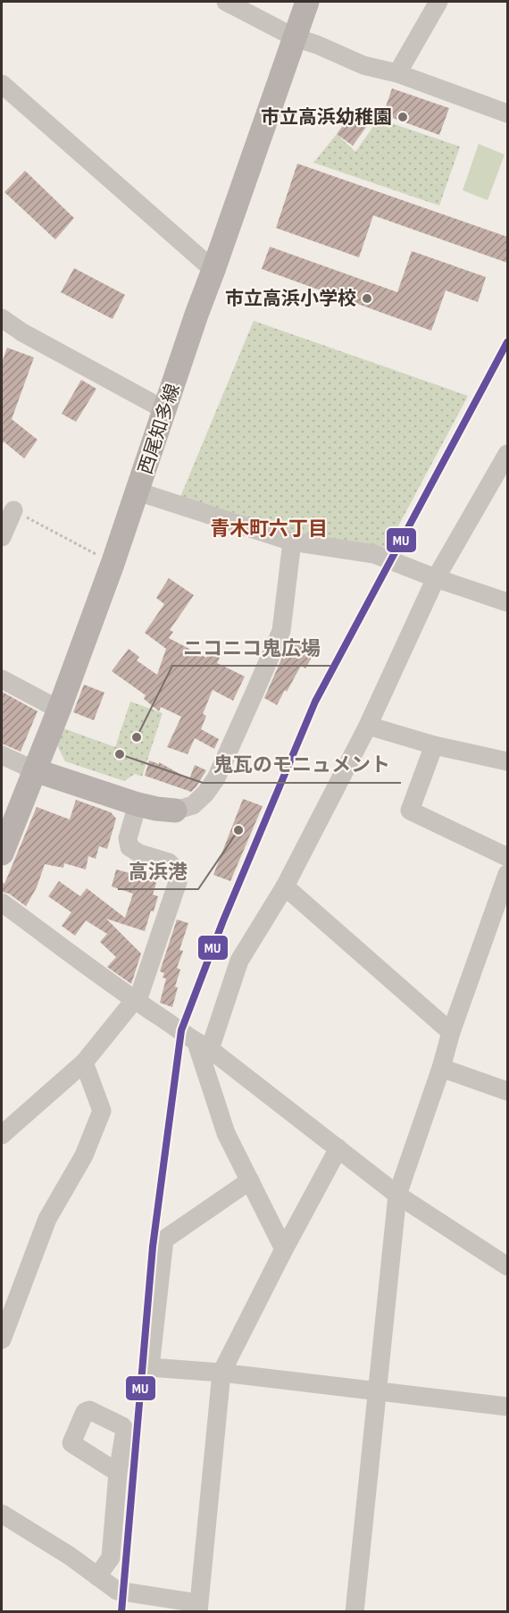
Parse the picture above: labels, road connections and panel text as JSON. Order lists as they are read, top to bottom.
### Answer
{
  "streets": {
    "main road": ["西尾知多線"]
  },
  "districts": ["青木町六丁目"],
  "places": [
    "市立高浜幼稚園",
    "市立高浜小学校",
    "ニコニコ鬼広場",
    "鬼瓦のモニュメント",
    "高浜港"
  ],
  "lines": ["transit line MU"]
}
